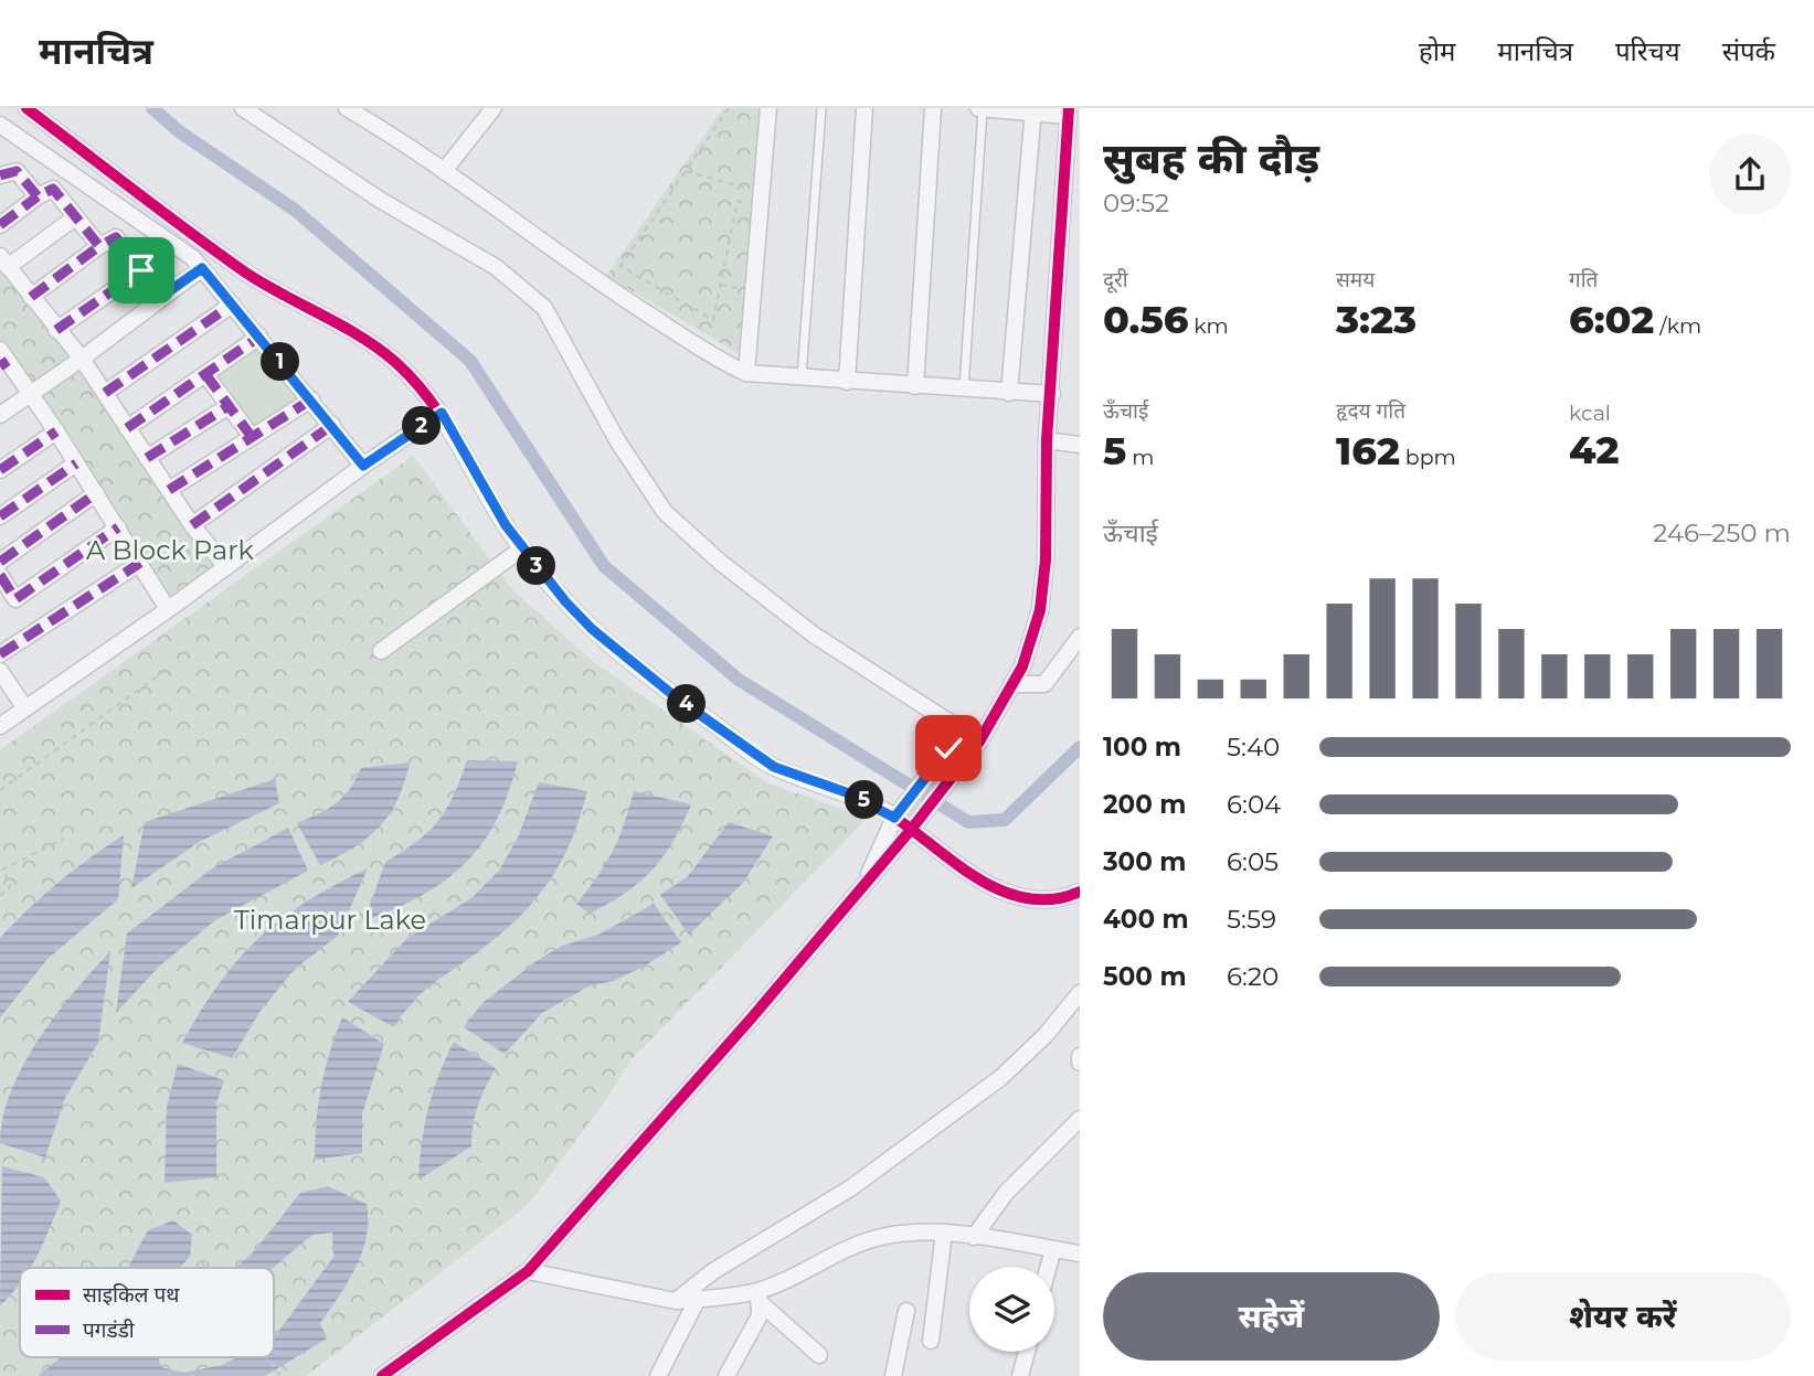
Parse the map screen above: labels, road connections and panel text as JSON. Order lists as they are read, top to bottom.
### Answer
{
  "parks": ["A Block Park", "Timarpur Lake"],
  "legend": ["साइकिल पथ", "पगडंडी"],
  "page": {
    "header": "मानचित्र",
    "nav": [
      "होम",
      "मानचित्र",
      "परिचय",
      "संपर्क"
    ],
    "heading": ["सुबह की दौड़", "09:52"],
    "stats": [
      ["दूरी", "0.56 km"],
      ["समय", "3:23"],
      ["गति", "6:02 /km"],
      ["ऊँचाई", "5 m"],
      ["हृदय गति", "162 bpm"],
      ["kcal", "42"]
    ],
    "pins": [
      "1",
      "2",
      "3",
      "4",
      "5"
    ],
    "chart": ["ऊँचाई", "246–250 m"],
    "list": [
      {
        "name": "100 m",
        "note": "5:40"
      },
      {
        "name": "200 m",
        "note": "6:04"
      },
      {
        "name": "300 m",
        "note": "6:05"
      },
      {
        "name": "400 m",
        "note": "5:59"
      },
      {
        "name": "500 m",
        "note": "6:20"
      }
    ],
    "buttons": ["सहेजें", "शेयर करें"]
  }
}
